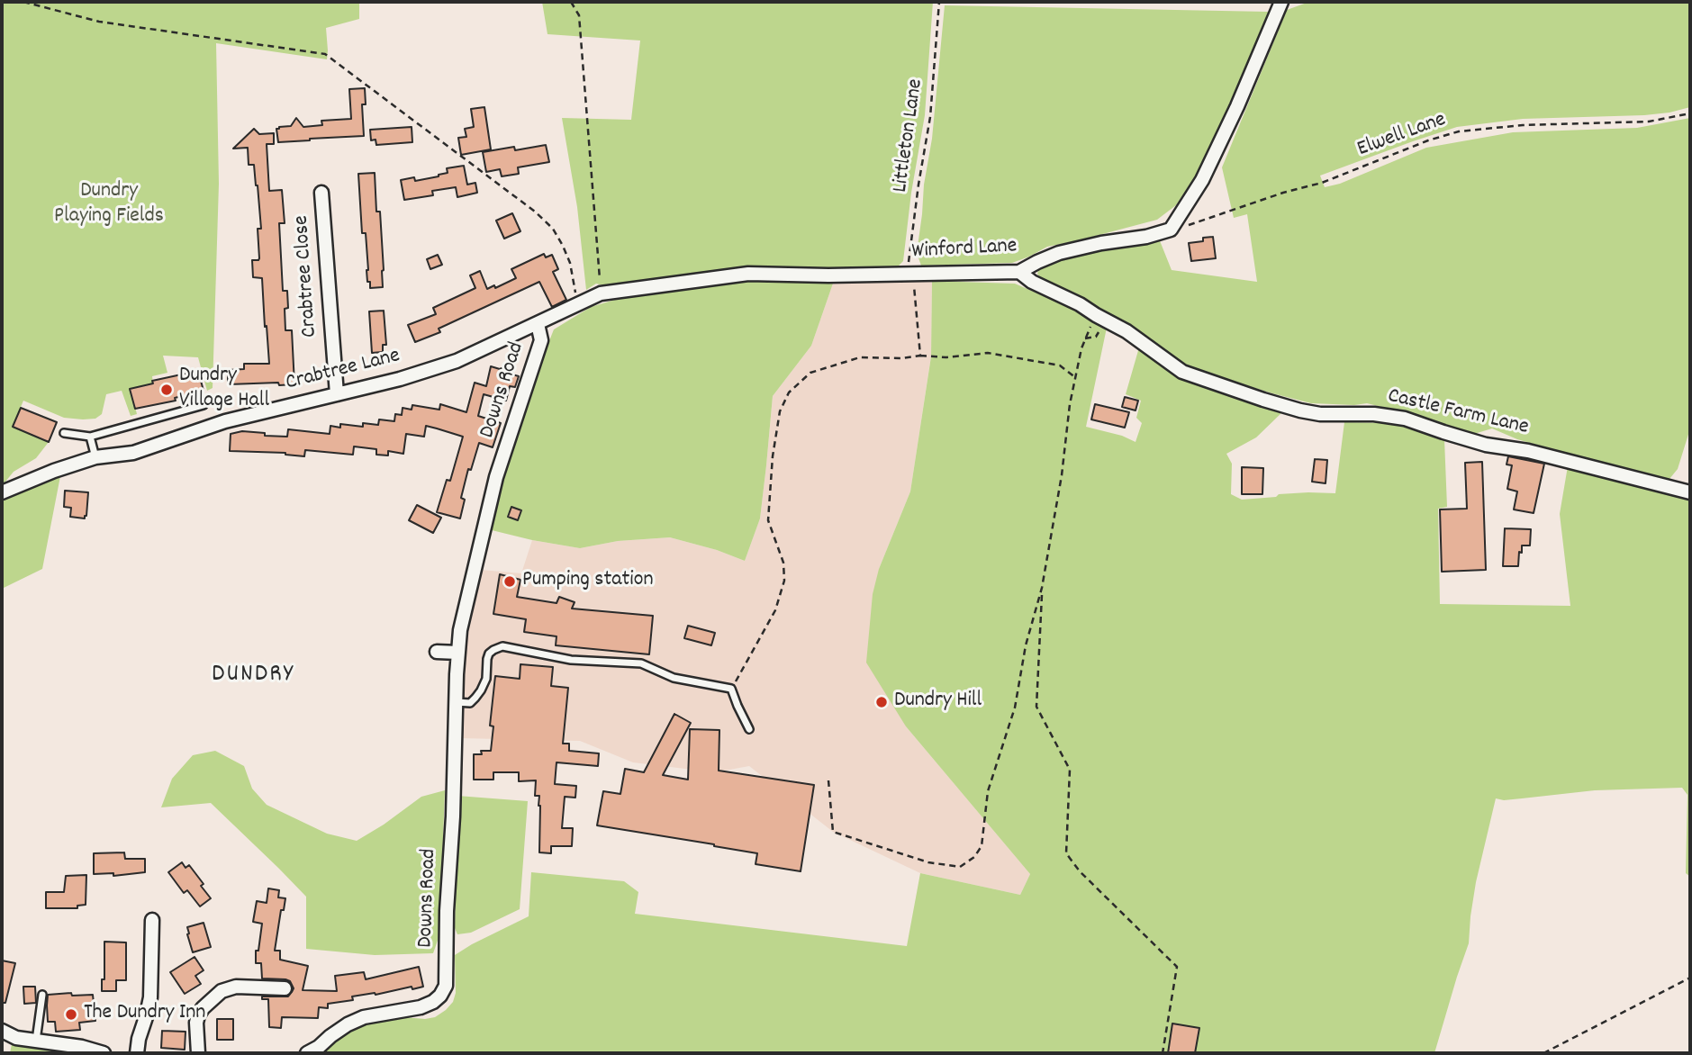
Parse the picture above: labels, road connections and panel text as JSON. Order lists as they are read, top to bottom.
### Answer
{
  "streets": {
    "street": [
      "Winford Lane",
      "Crabtree Close",
      "Crabtree Lane",
      "Downs Road",
      "Castle Farm Lane"
    ],
    "path": ["Littleton Lane", "Elwell Lane"]
  },
  "crossings": [
    ["Littleton Lane", "Winford Lane"],
    ["Elwell Lane", "Winford Lane"],
    ["Winford Lane", "Crabtree Lane"],
    ["Winford Lane", "Castle Farm Lane"],
    ["Crabtree Close", "Crabtree Lane"],
    ["Crabtree Lane", "Downs Road"]
  ],
  "districts": ["DUNDRY"],
  "parks": ["Dundry Playing Fields"],
  "places": [
    "Dundry Village Hall",
    "Pumping station",
    "Dundry Hill",
    "The Dundry Inn"
  ]
}
